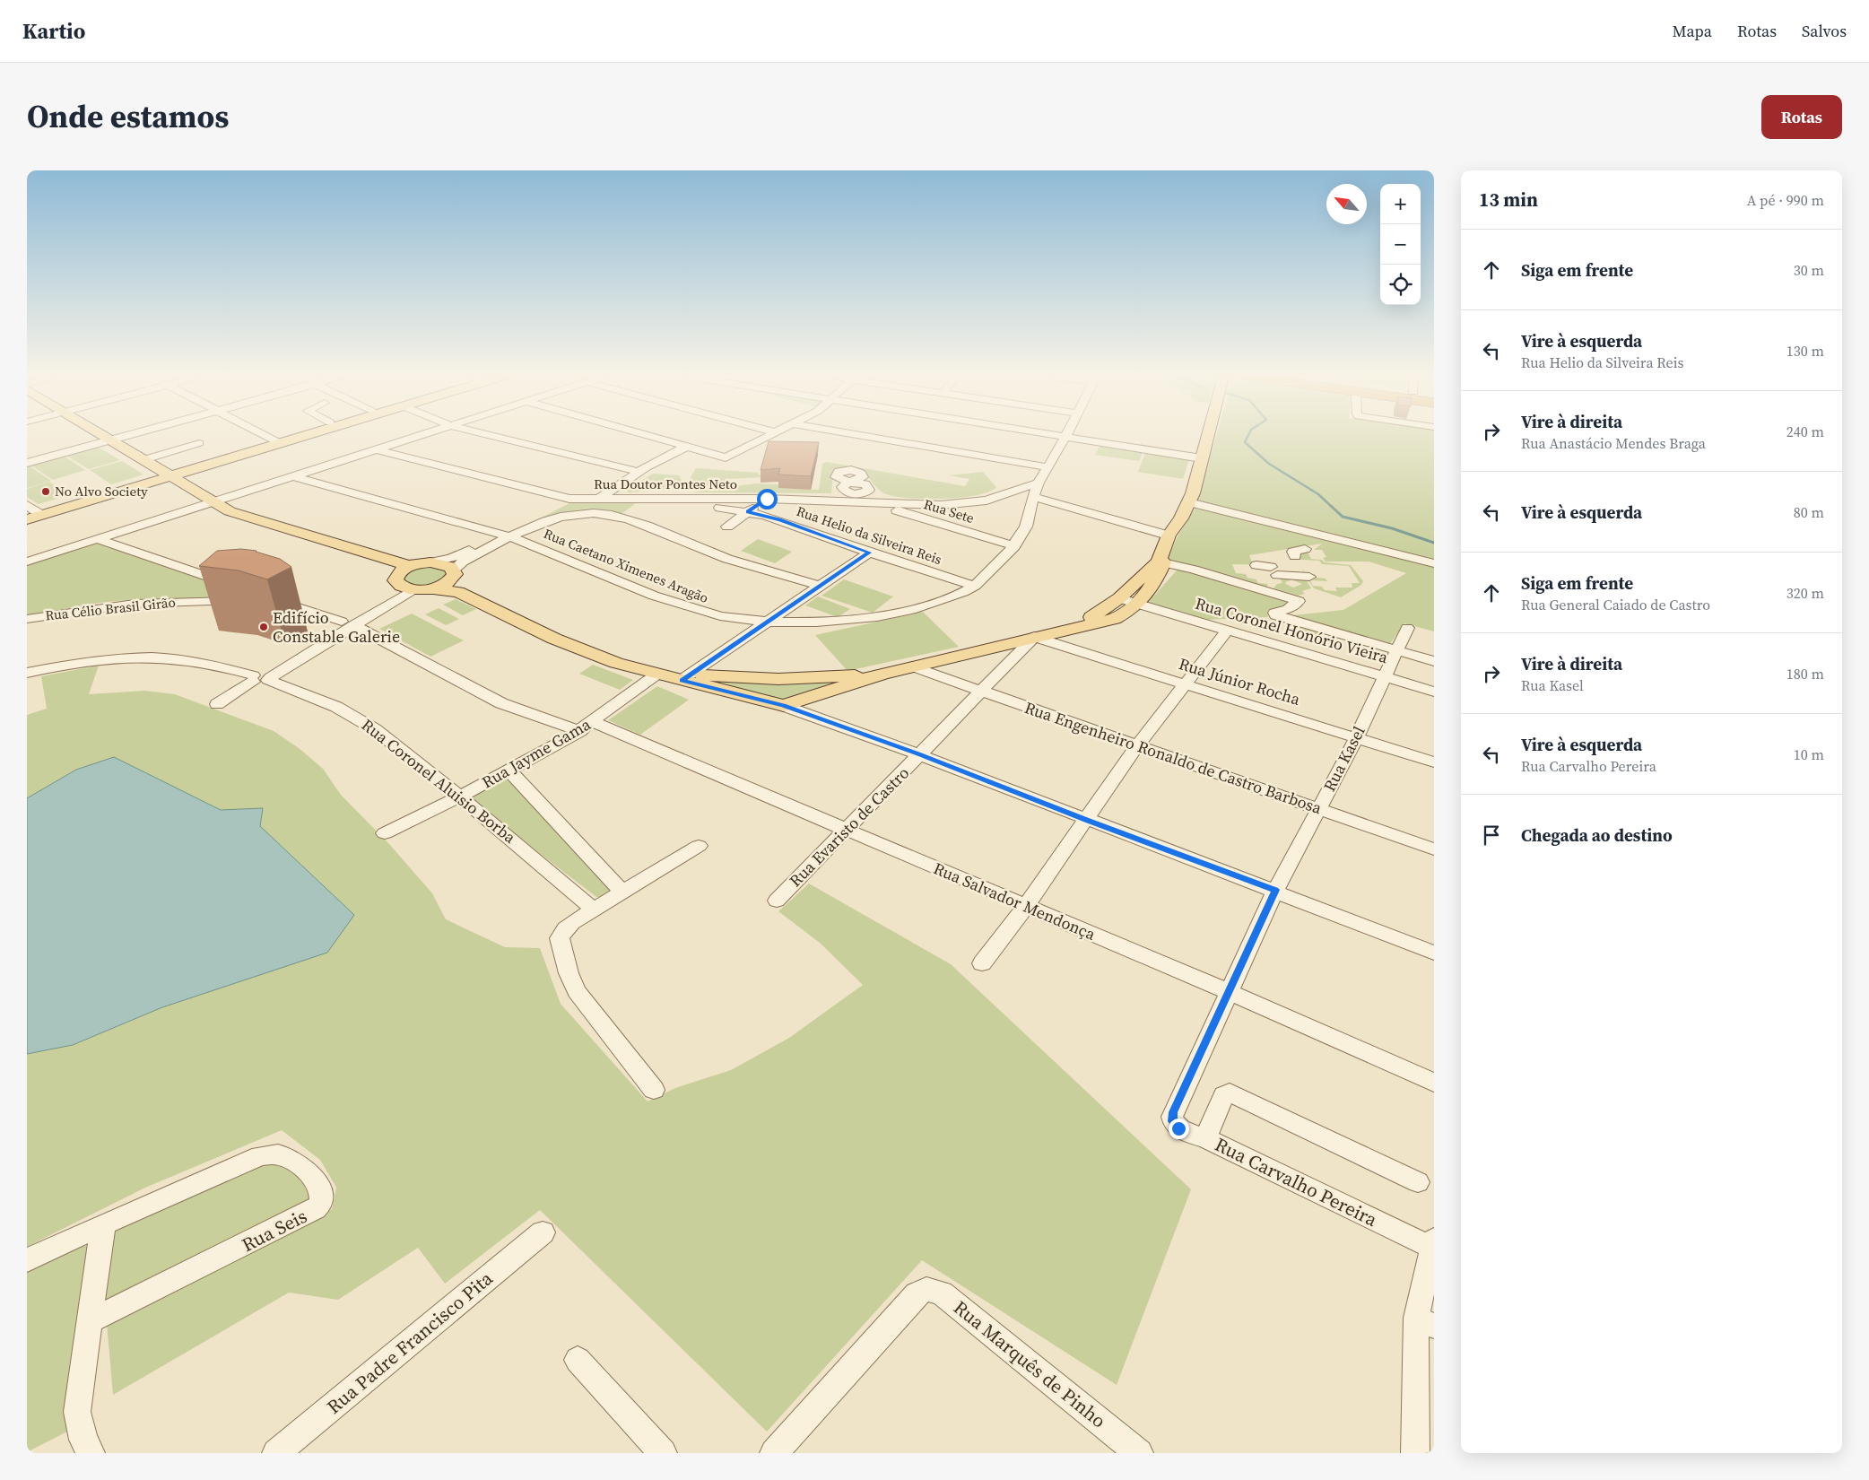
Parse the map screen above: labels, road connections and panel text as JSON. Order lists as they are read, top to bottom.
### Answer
{
  "streets": {
    "street": [
      "Rua Doutor Pontes Neto",
      "Rua Sete",
      "Rua Helio da Silveira Reis",
      "Rua Caetano Ximenes Aragão",
      "Rua Célio Brasil Girão",
      "Rua Coronel Honório Vieira",
      "Rua Júnior Rocha",
      "Rua Jayme Gama",
      "Rua Engenheiro Ronaldo de Castro Barbosa",
      "Rua Kasel",
      "Rua Coronel Aluisio Borba",
      "Rua Evaristo de Castro",
      "Rua Salvador Mendonça",
      "Rua Carvalho Pereira",
      "Rua Seis",
      "Rua Padre Francisco Pita",
      "Rua Marquês de Pinho"
    ]
  },
  "crossings": [
    ["Rua Doutor Pontes Neto", "Rua Sete"],
    ["Rua Doutor Pontes Neto", "Rua Helio da Silveira Reis"],
    ["Rua Doutor Pontes Neto", "Rua Caetano Ximenes Aragão"],
    ["Rua Sete", "Rua Caetano Ximenes Aragão"],
    ["Rua Helio da Silveira Reis", "Rua Caetano Ximenes Aragão"],
    ["Rua Coronel Honório Vieira", "Rua Kasel"],
    ["Rua Júnior Rocha", "Rua Kasel"],
    ["Rua Júnior Rocha", "Rua Evaristo de Castro"],
    ["Rua Jayme Gama", "Rua Coronel Aluisio Borba"],
    ["Rua Jayme Gama", "Rua Salvador Mendonça"],
    ["Rua Engenheiro Ronaldo de Castro Barbosa", "Rua Kasel"],
    ["Rua Engenheiro Ronaldo de Castro Barbosa", "Rua Evaristo de Castro"],
    ["Rua Kasel", "Rua Salvador Mendonça"],
    ["Rua Kasel", "Rua Carvalho Pereira"],
    ["Rua Evaristo de Castro", "Rua Salvador Mendonça"]
  ],
  "places": ["No Alvo Society", "Edifício Constable Galerie"],
  "north": "top left",
  "page": {
    "header": "Kartio",
    "nav": ["Mapa", "Rotas", "Salvos"],
    "title": "Onde estamos",
    "buttons": "Rotas",
    "heading": ["13 min", "A pé · 990 m"],
    "map_buttons": ["+", "−"],
    "list": [
      ["Siga em frente", "30 m"],
      ["Vire à esquerda", "Rua Helio da Silveira Reis", "130 m"],
      ["Vire à direita", "Rua Anastácio Mendes Braga", "240 m"],
      ["Vire à esquerda", "80 m"],
      ["Siga em frente", "Rua General Caiado de Castro", "320 m"],
      ["Vire à direita", "Rua Kasel", "180 m"],
      ["Vire à esquerda", "Rua Carvalho Pereira", "10 m"],
      "Chegada ao destino"
    ]
  }
}
